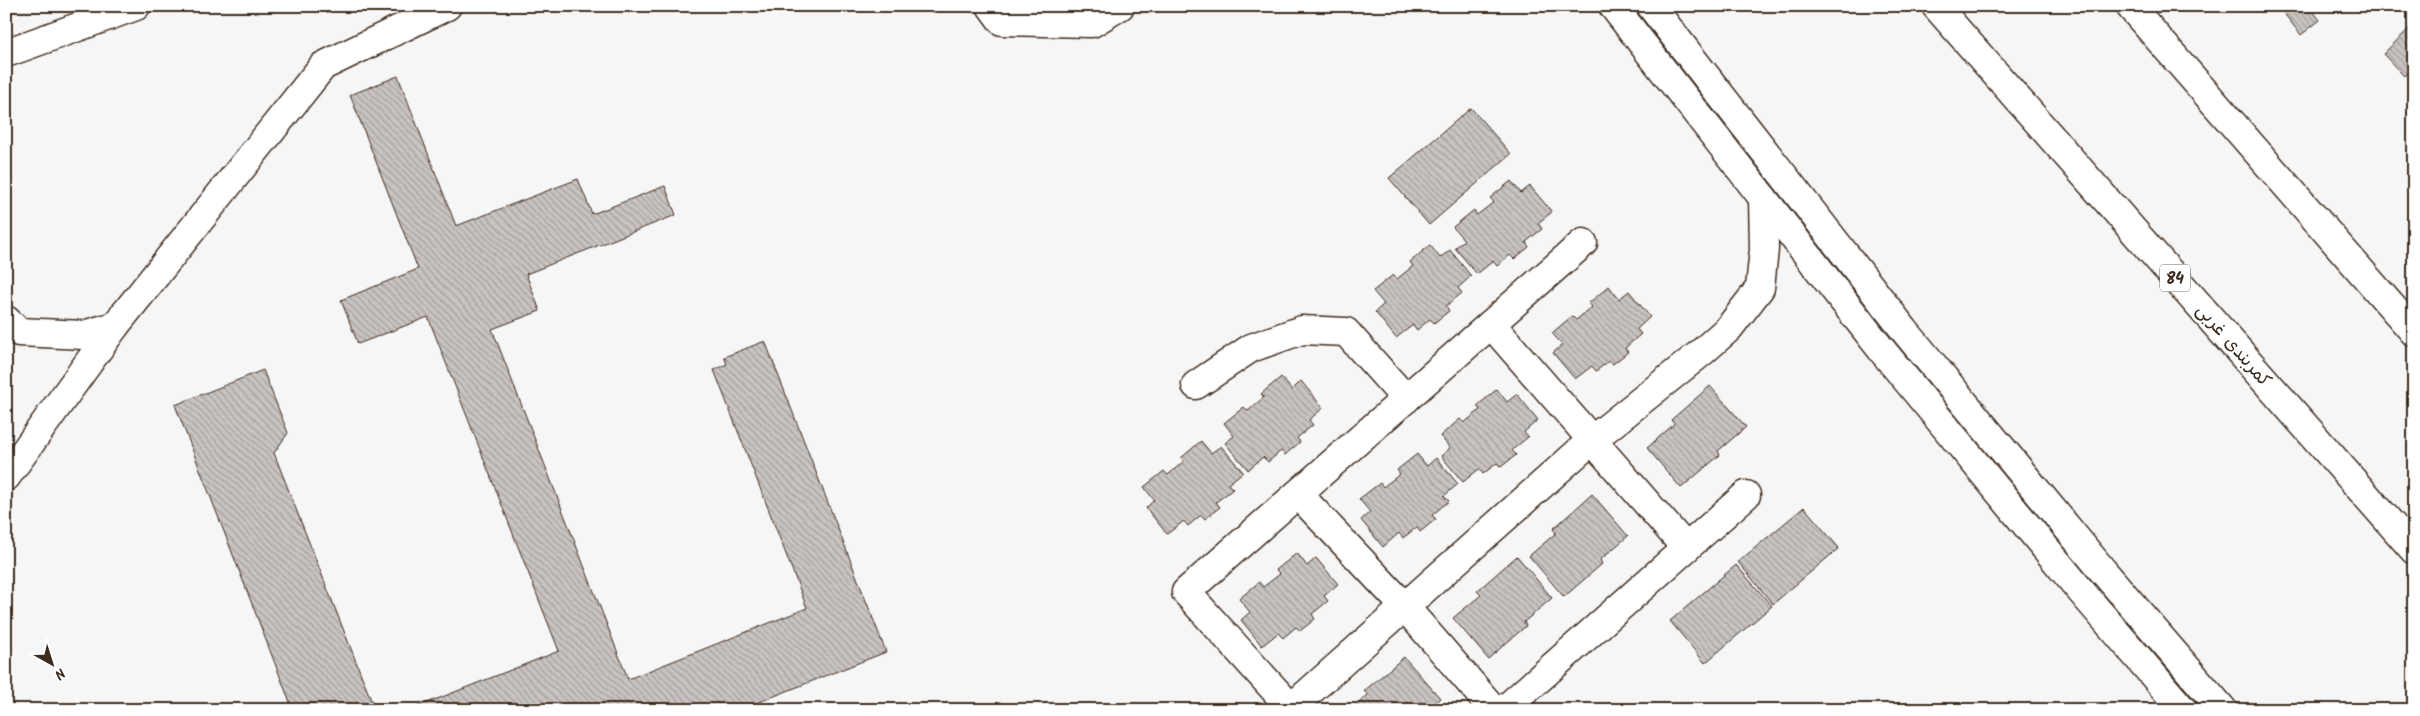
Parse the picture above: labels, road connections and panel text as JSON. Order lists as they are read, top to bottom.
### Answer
{
  "streets": {
    "main road": ["84", "کمربندی غربی"]
  },
  "north": "bottom right"
}
